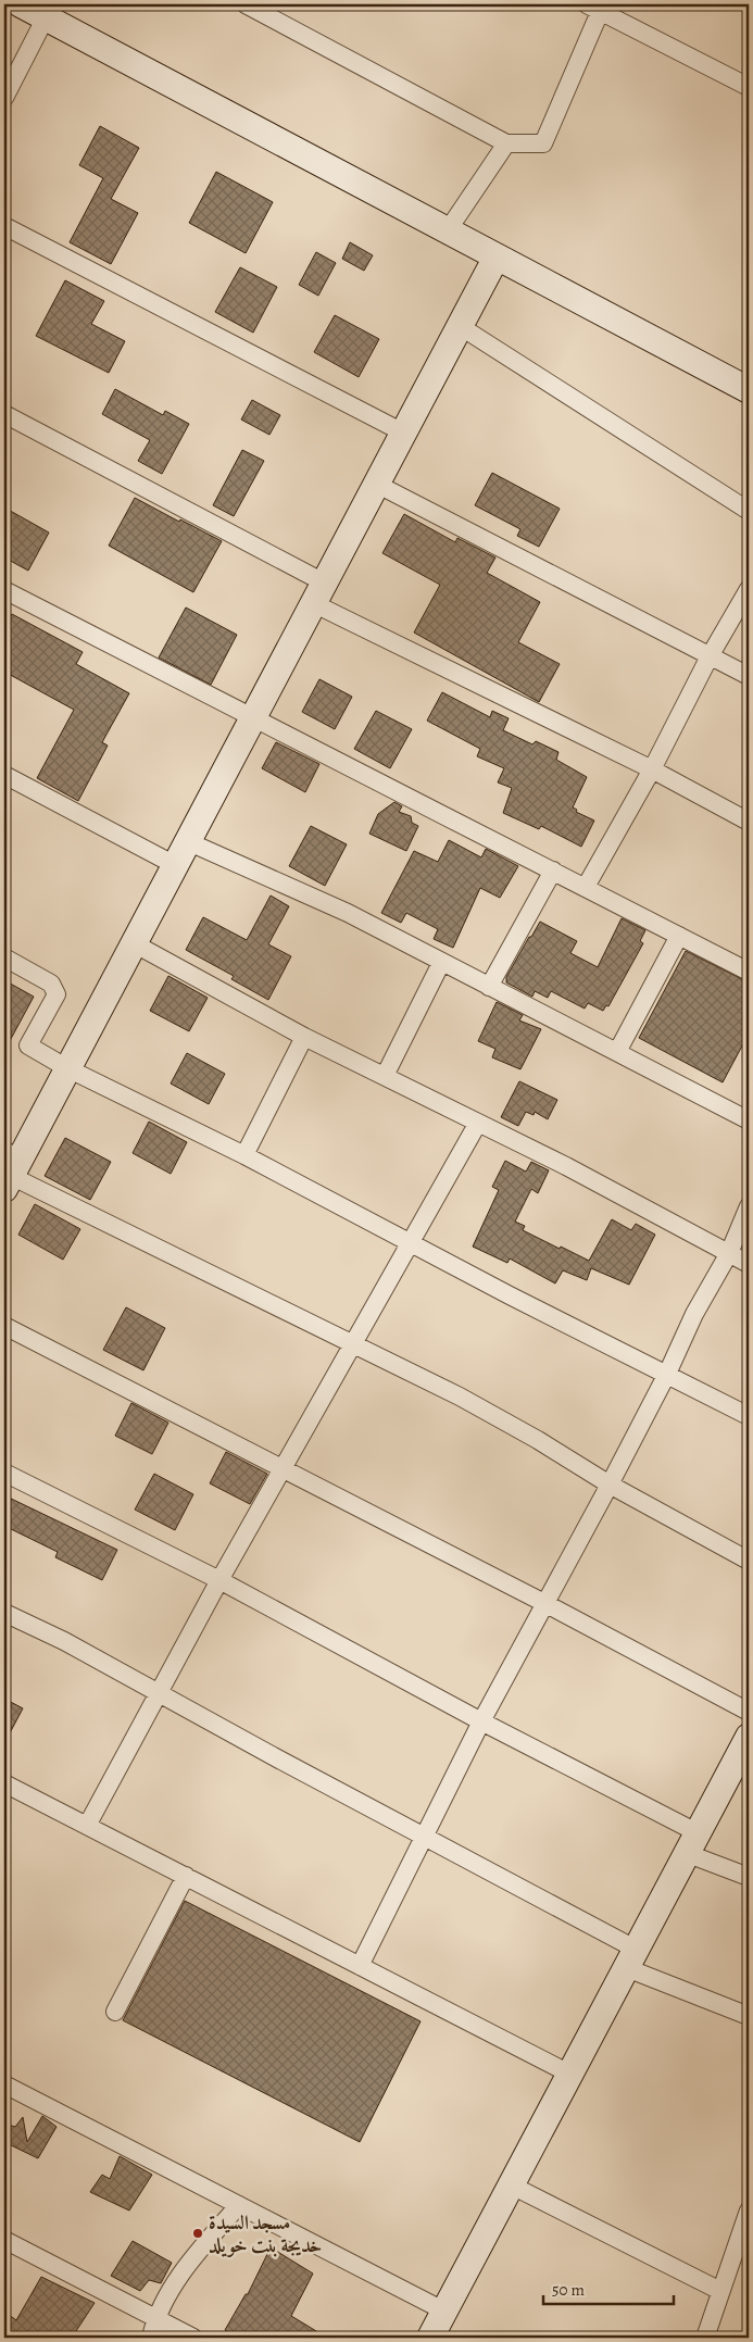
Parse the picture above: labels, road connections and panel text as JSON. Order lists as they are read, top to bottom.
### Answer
{
  "places": ["مسجد السيدة خديجة بنت خويلد"],
  "scale_bar": "50 m"
}
